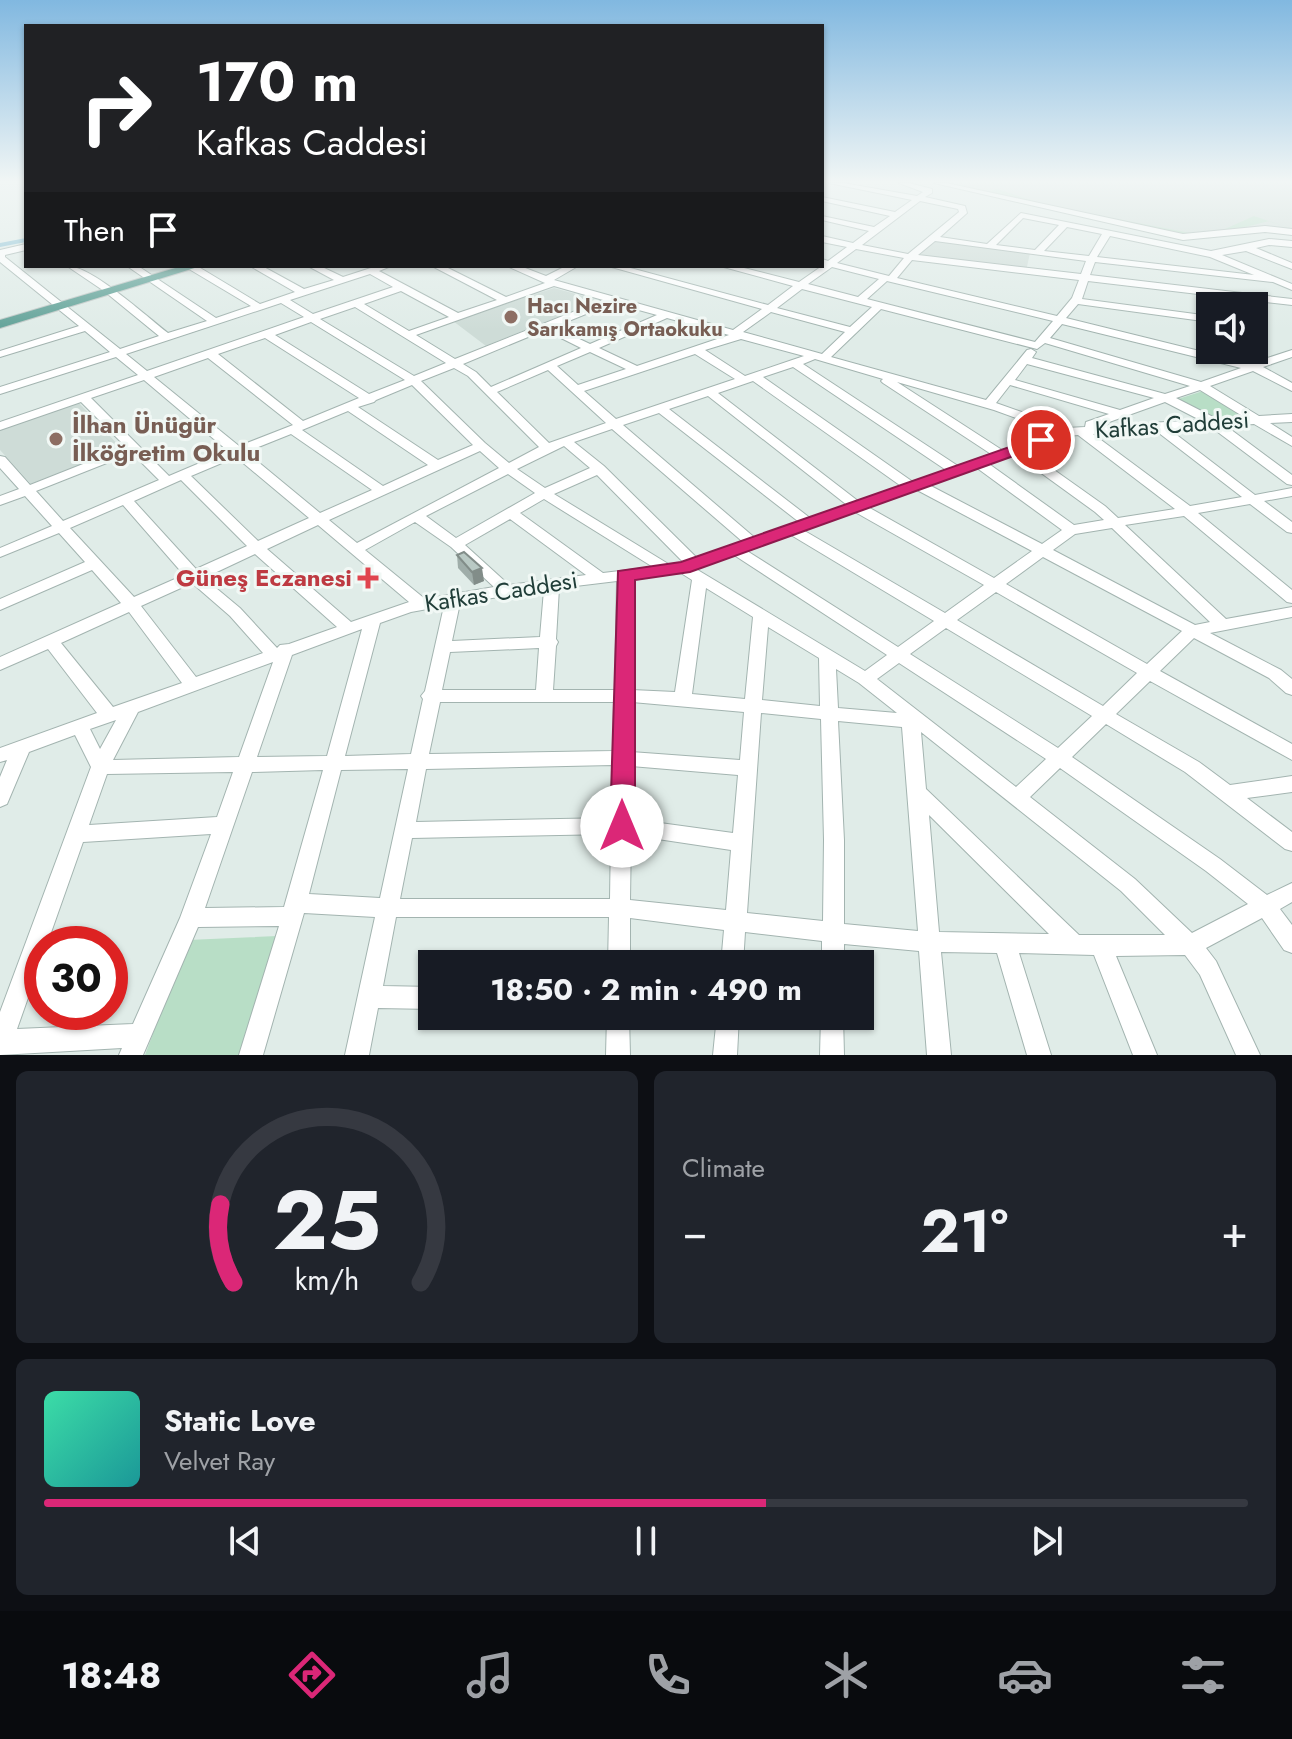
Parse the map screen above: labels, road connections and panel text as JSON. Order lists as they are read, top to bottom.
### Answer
{
  "streets": {
    "street": ["Kafkas Caddesi"]
  },
  "places": {
    "other": ["Hacı Nezire Sarıkamış Ortaokuku", "İlhan Ünügür İlköğretim Okulu"],
    "health": ["Güneş Eczanesi"]
  },
  "page": {
    "turn": ["170 m", "Kafkas Caddesi"],
    "then": "Then",
    "limit": "30",
    "trip": "18:50 · 2 min · 490 m",
    "tile": "Climate",
    "heat": ["−", "21°", "+"],
    "song": ["Static Love", "Velvet Ray"],
    "tabs": "18:48",
    "gauge": ["25", "km/h"]
  }
}
